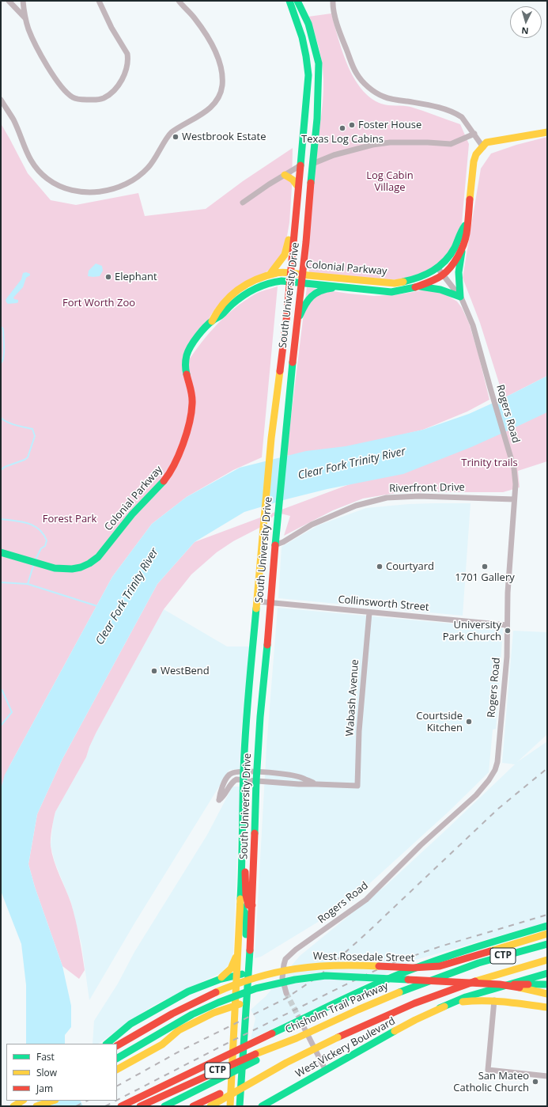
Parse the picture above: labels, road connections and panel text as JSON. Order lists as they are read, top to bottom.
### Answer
{
  "streets": {
    "main road": [
      "Colonial Parkway",
      "South University Drive",
      "CTP",
      "West Rosedale Street",
      "Chisholm Trail Parkway",
      "West Vickery Boulevard"
    ],
    "street": [
      "Rogers Road",
      "Riverfront Drive",
      "Collinsworth Street",
      "Wabash Avenue"
    ]
  },
  "crossings": [
    ["Colonial Parkway", "South University Drive"],
    ["Colonial Parkway", "Rogers Road"],
    ["South University Drive", "Riverfront Drive"],
    ["South University Drive", "Collinsworth Street"],
    ["Rogers Road", "Riverfront Drive"],
    ["Rogers Road", "Collinsworth Street"],
    ["Collinsworth Street", "Wabash Avenue"]
  ],
  "water": ["Clear Fork Trinity River"],
  "parks": [
    "Log Cabin Village",
    "Fort Worth Zoo",
    "Trinity trails",
    "Forest Park"
  ],
  "places": [
    "Foster House",
    "Texas Log Cabins",
    "Westbrook Estate",
    "Elephant",
    "Courtyard",
    "1701 Gallery",
    "University Park Church",
    "WestBend",
    "Courtside Kitchen",
    "San Mateo Catholic Church"
  ],
  "legend": ["Fast", "Slow", "Jam"],
  "north": "bottom"
}
